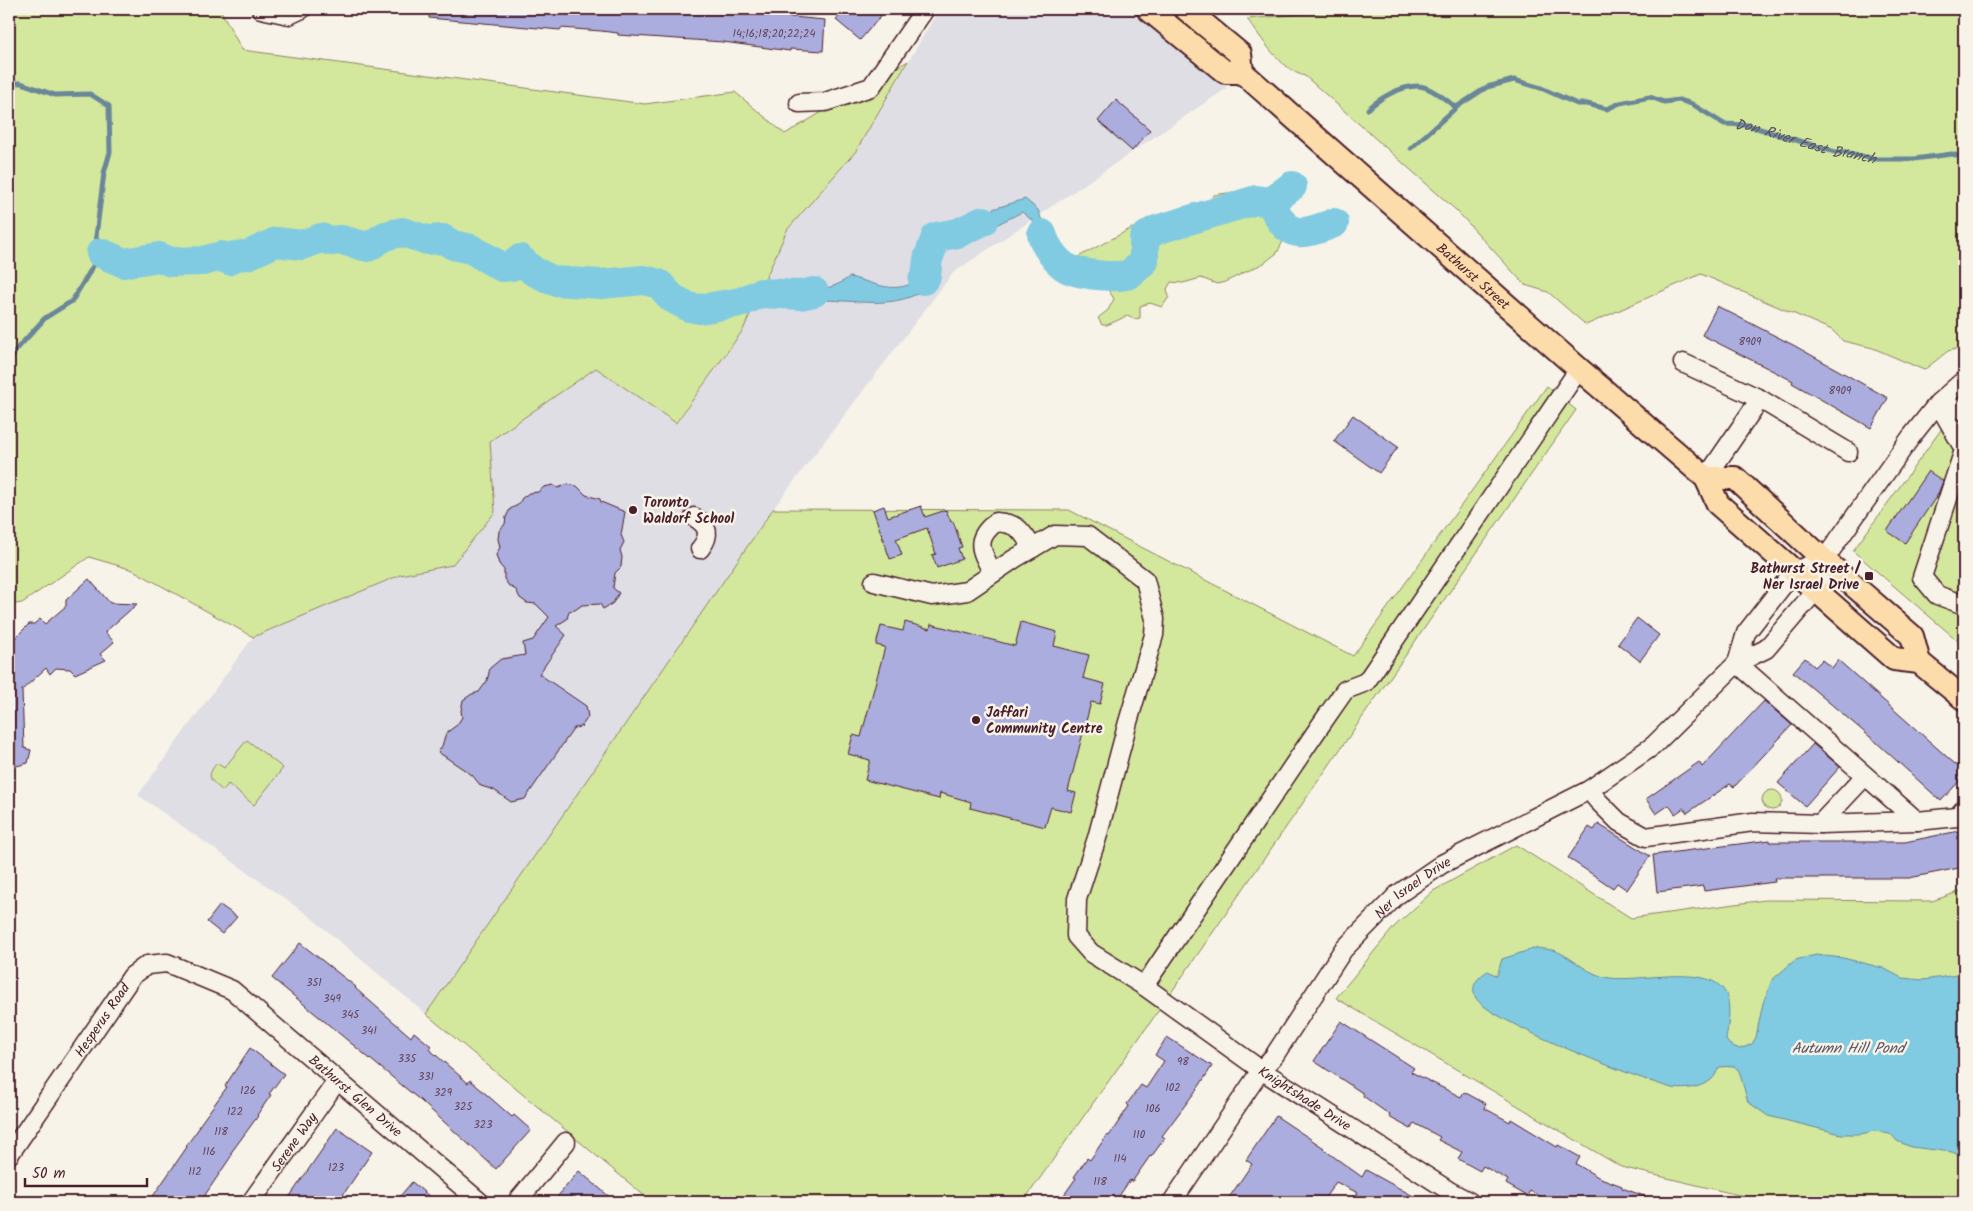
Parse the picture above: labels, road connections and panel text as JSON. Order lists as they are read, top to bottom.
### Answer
{
  "streets": {
    "main road": ["Bathurst Street"],
    "street": [
      "Ner Israel Drive",
      "Hesperus Road",
      "Bathurst Glen Drive",
      "Knightshade Drive",
      "Serene Way"
    ]
  },
  "crossings": [
    ["Bathurst Street", "Ner Israel Drive"],
    ["Ner Israel Drive", "Knightshade Drive"],
    ["Hesperus Road", "Bathurst Glen Drive"],
    ["Bathurst Glen Drive", "Serene Way"]
  ],
  "water": ["Don River East Branch", "Autumn Hill Pond"],
  "places": {
    "other": ["Toronto Waldorf School", "Jaffari Community Centre"],
    "transit": ["Bathurst Street / Ner Israel Drive"]
  },
  "house_numbers": [
    "14;16;18;20;22;24",
    "8909",
    "8909",
    "351",
    "349",
    "345",
    "341",
    "335",
    "98",
    "331",
    "102",
    "126",
    "329",
    "325",
    "106",
    "122",
    "323",
    "118",
    "110",
    "116",
    "114",
    "123",
    "112",
    "118"
  ],
  "scale_bar": "50 m"
}
